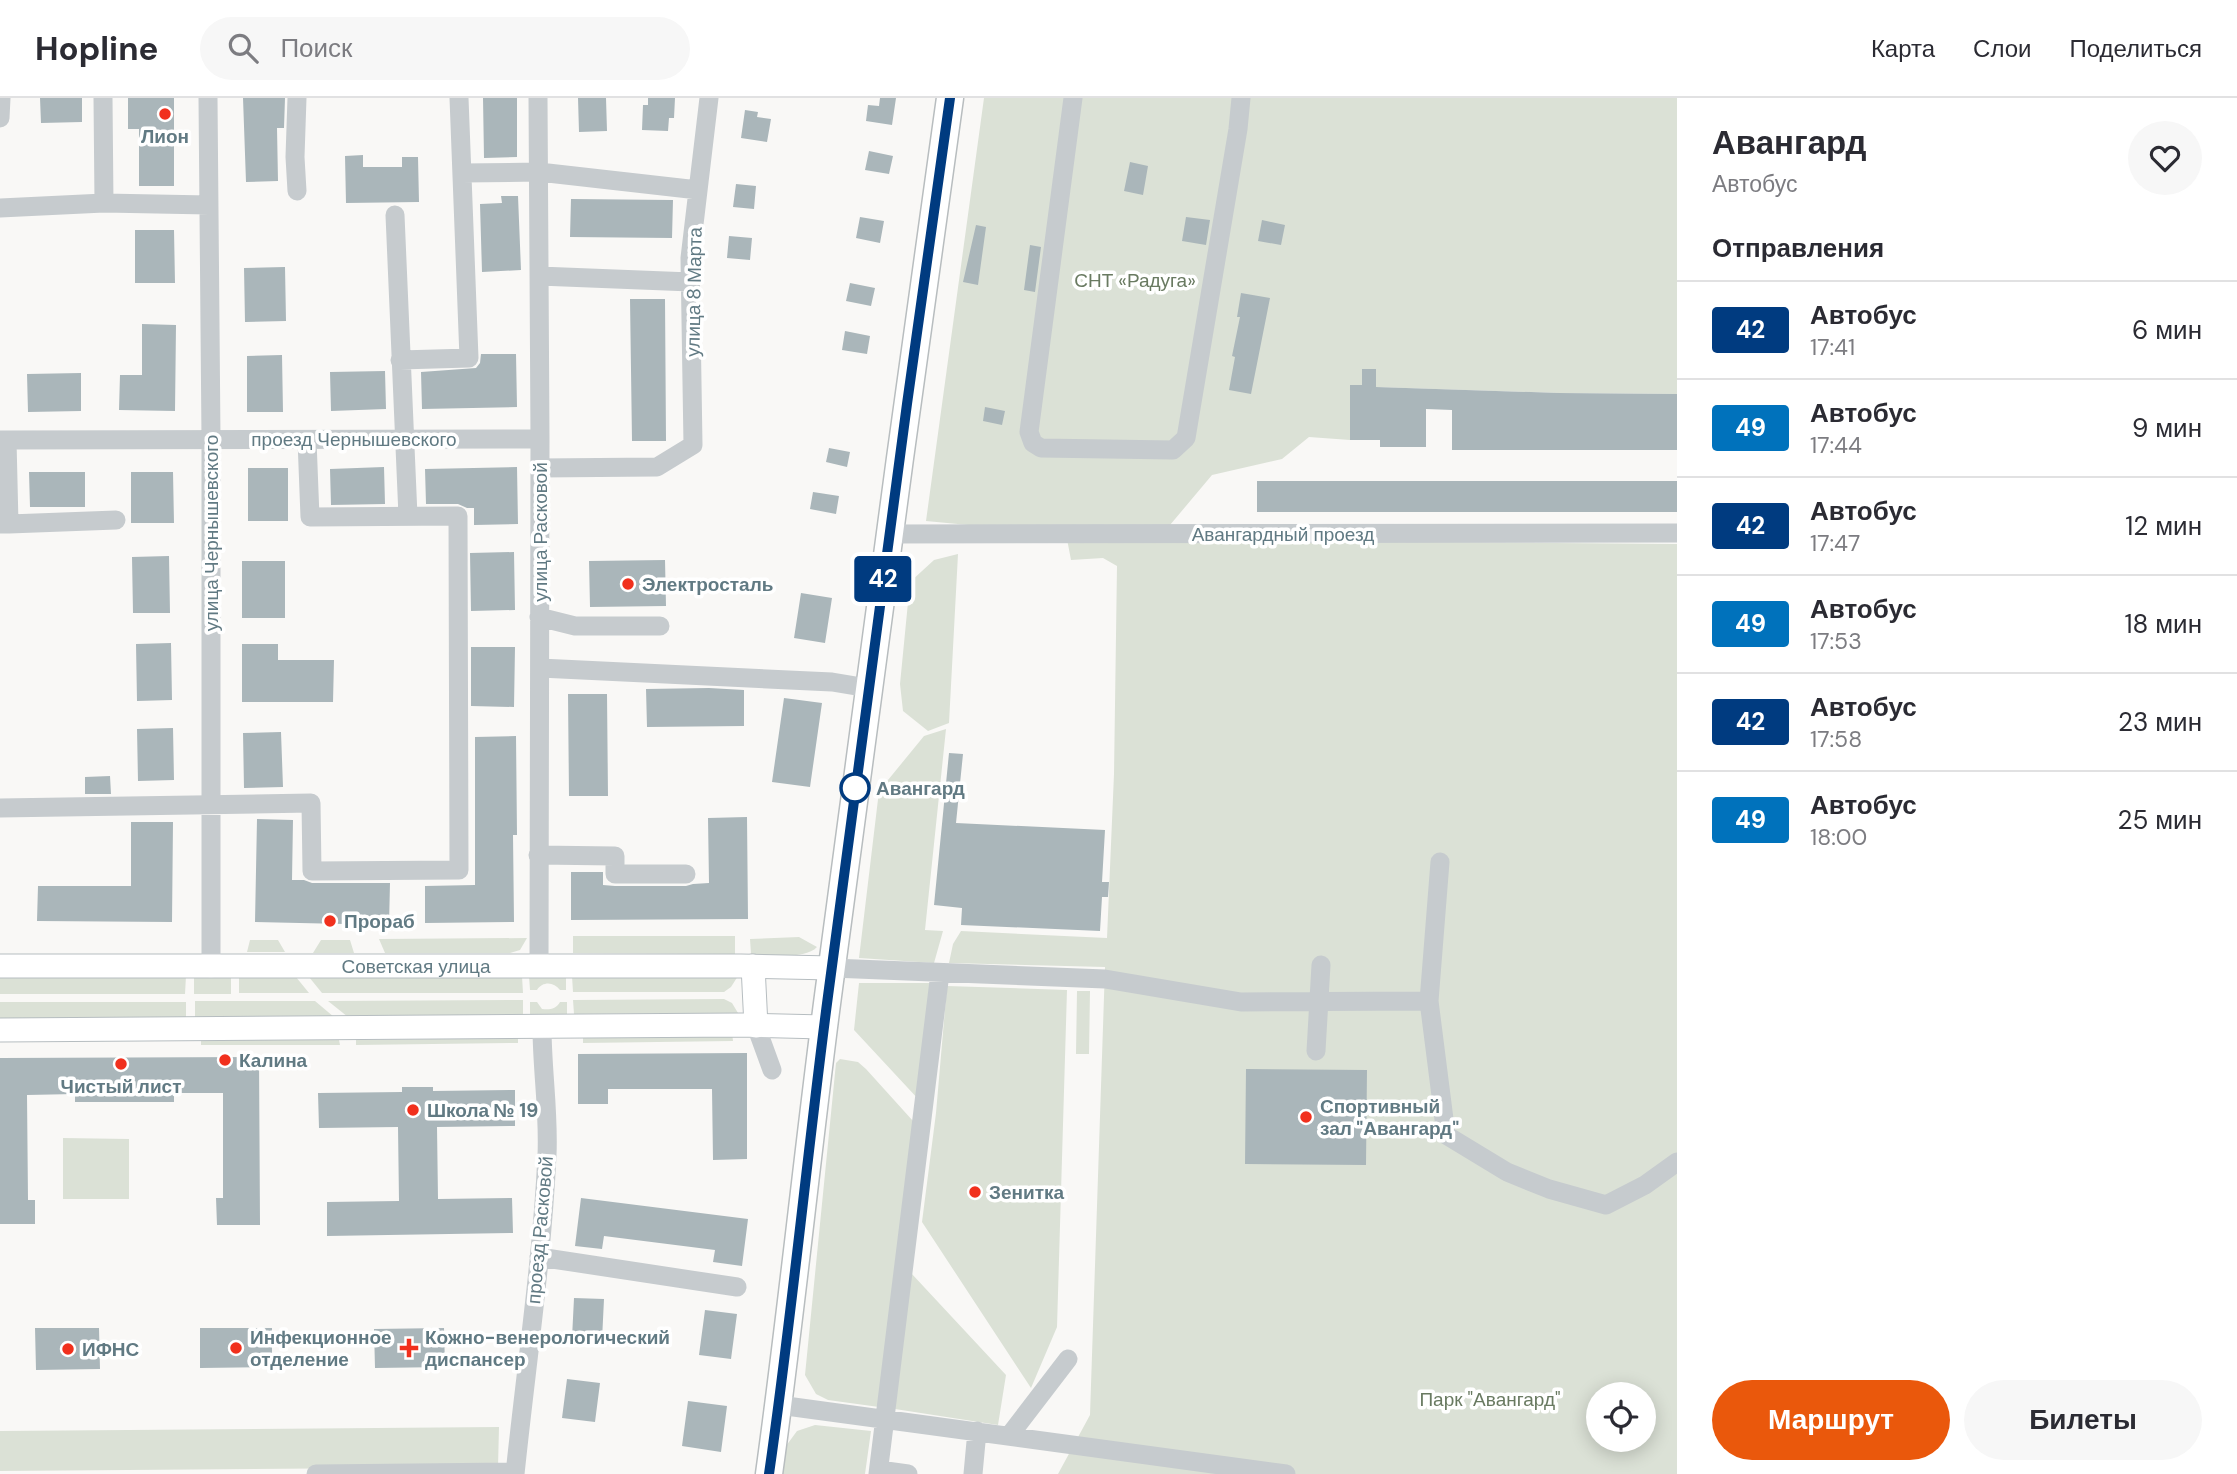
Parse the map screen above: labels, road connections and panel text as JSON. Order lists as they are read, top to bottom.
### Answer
{
  "streets": {
    "main road": ["Советская улица"],
    "street": [
      "улица 8 Марта",
      "проезд Чернышевского",
      "улица Расковой",
      "улица Чернышевского",
      "Авангардный проезд",
      "проезд Расковой"
    ]
  },
  "crossings": [
    ["улица 8 Марта", "улица Расковой"],
    ["проезд Чернышевского", "улица Расковой"],
    ["проезд Чернышевского", "улица Чернышевского"],
    ["улица Расковой", "Советская улица"],
    ["улица Чернышевского", "Советская улица"]
  ],
  "parks": ["СНТ «Радуга»", "Парк \"Авангард\""],
  "places": {
    "other": [
      "Лион",
      "Электросталь",
      "Авангард",
      "Прораб",
      "Калина",
      "Чистый лист",
      "Школа № 19",
      "Спортивный зал \"Авангард\"",
      "Зенитка",
      "Инфекционное отделение",
      "ИФНС"
    ],
    "health": ["Кожно-венерологический диспансер"]
  },
  "lines": ["bus line 42"],
  "page": {
    "header": "Hopline",
    "search": "Поиск",
    "nav": ["Карта", "Слои", "Поделиться"],
    "on_map": "42",
    "heading": [
      ["Авангард", "Автобус"],
      "Отправления"
    ],
    "list": [
      {
        "mark": "42",
        "name": "Автобус",
        "note": "17:41",
        "value": "6 мин"
      },
      {
        "mark": "49",
        "name": "Автобус",
        "note": "17:44",
        "value": "9 мин"
      },
      {
        "mark": "42",
        "name": "Автобус",
        "note": "17:47",
        "value": "12 мин"
      },
      {
        "mark": "49",
        "name": "Автобус",
        "note": "17:53",
        "value": "18 мин"
      },
      {
        "mark": "42",
        "name": "Автобус",
        "note": "17:58",
        "value": "23 мин"
      },
      {
        "mark": "49",
        "name": "Автобус",
        "note": "18:00",
        "value": "25 мин"
      }
    ],
    "buttons": ["Маршрут", "Билеты"]
  }
}
